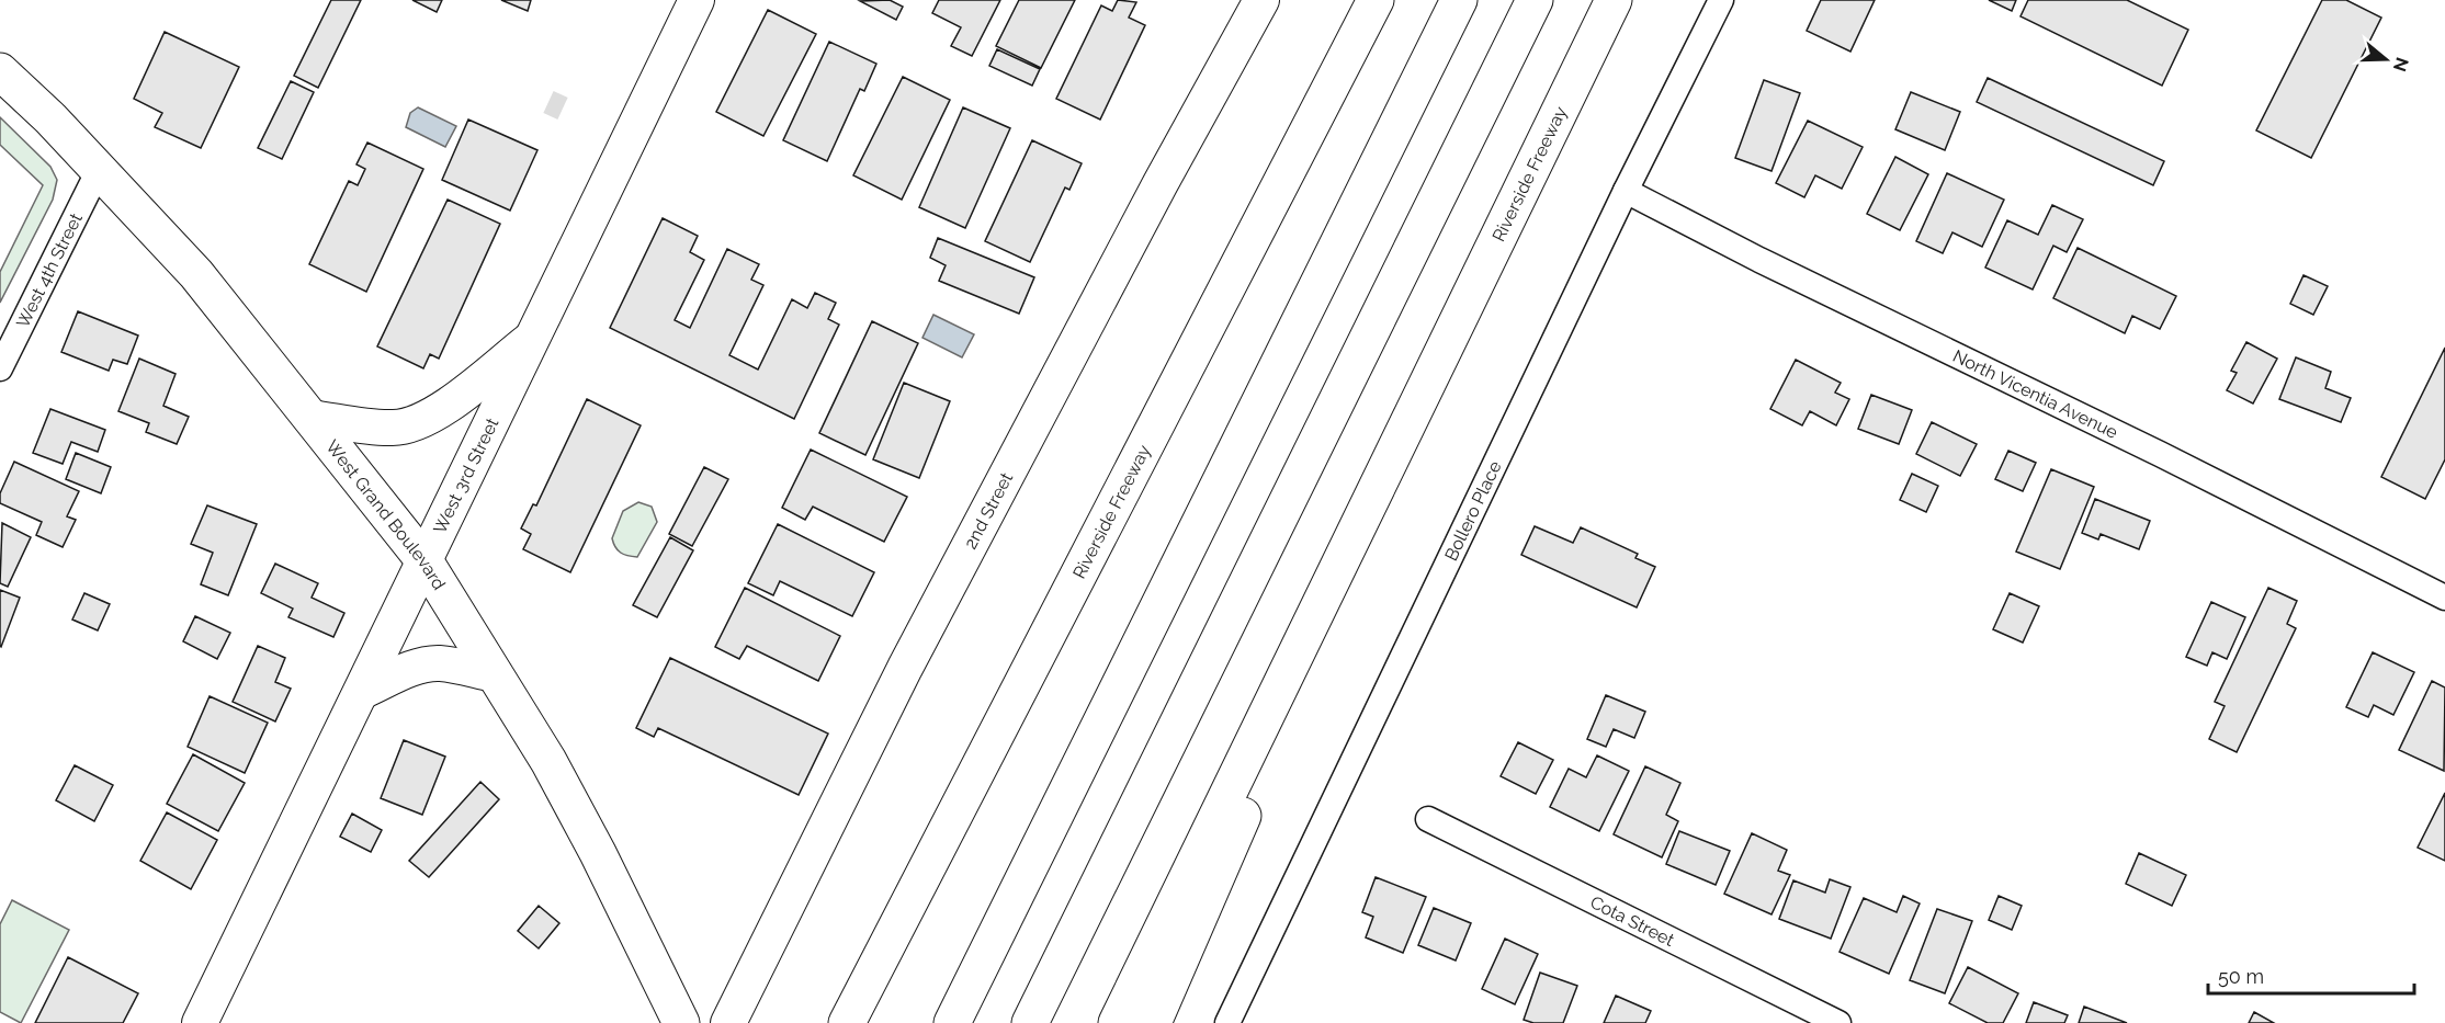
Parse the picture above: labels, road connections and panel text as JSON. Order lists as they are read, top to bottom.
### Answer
{
  "streets": {
    "main road": ["Riverside Freeway", "West Grand Boulevard"],
    "street": [
      "West 4th Street",
      "North Vicentia Avenue",
      "West 3rd Street",
      "2nd Street",
      "Bollero Place",
      "Cota Street"
    ]
  },
  "crossings": [
    ["West 4th Street", "West Grand Boulevard"],
    ["North Vicentia Avenue", "Bollero Place"],
    ["West 3rd Street", "West Grand Boulevard"]
  ],
  "scale_bar": "50 m",
  "north": "right"
}
